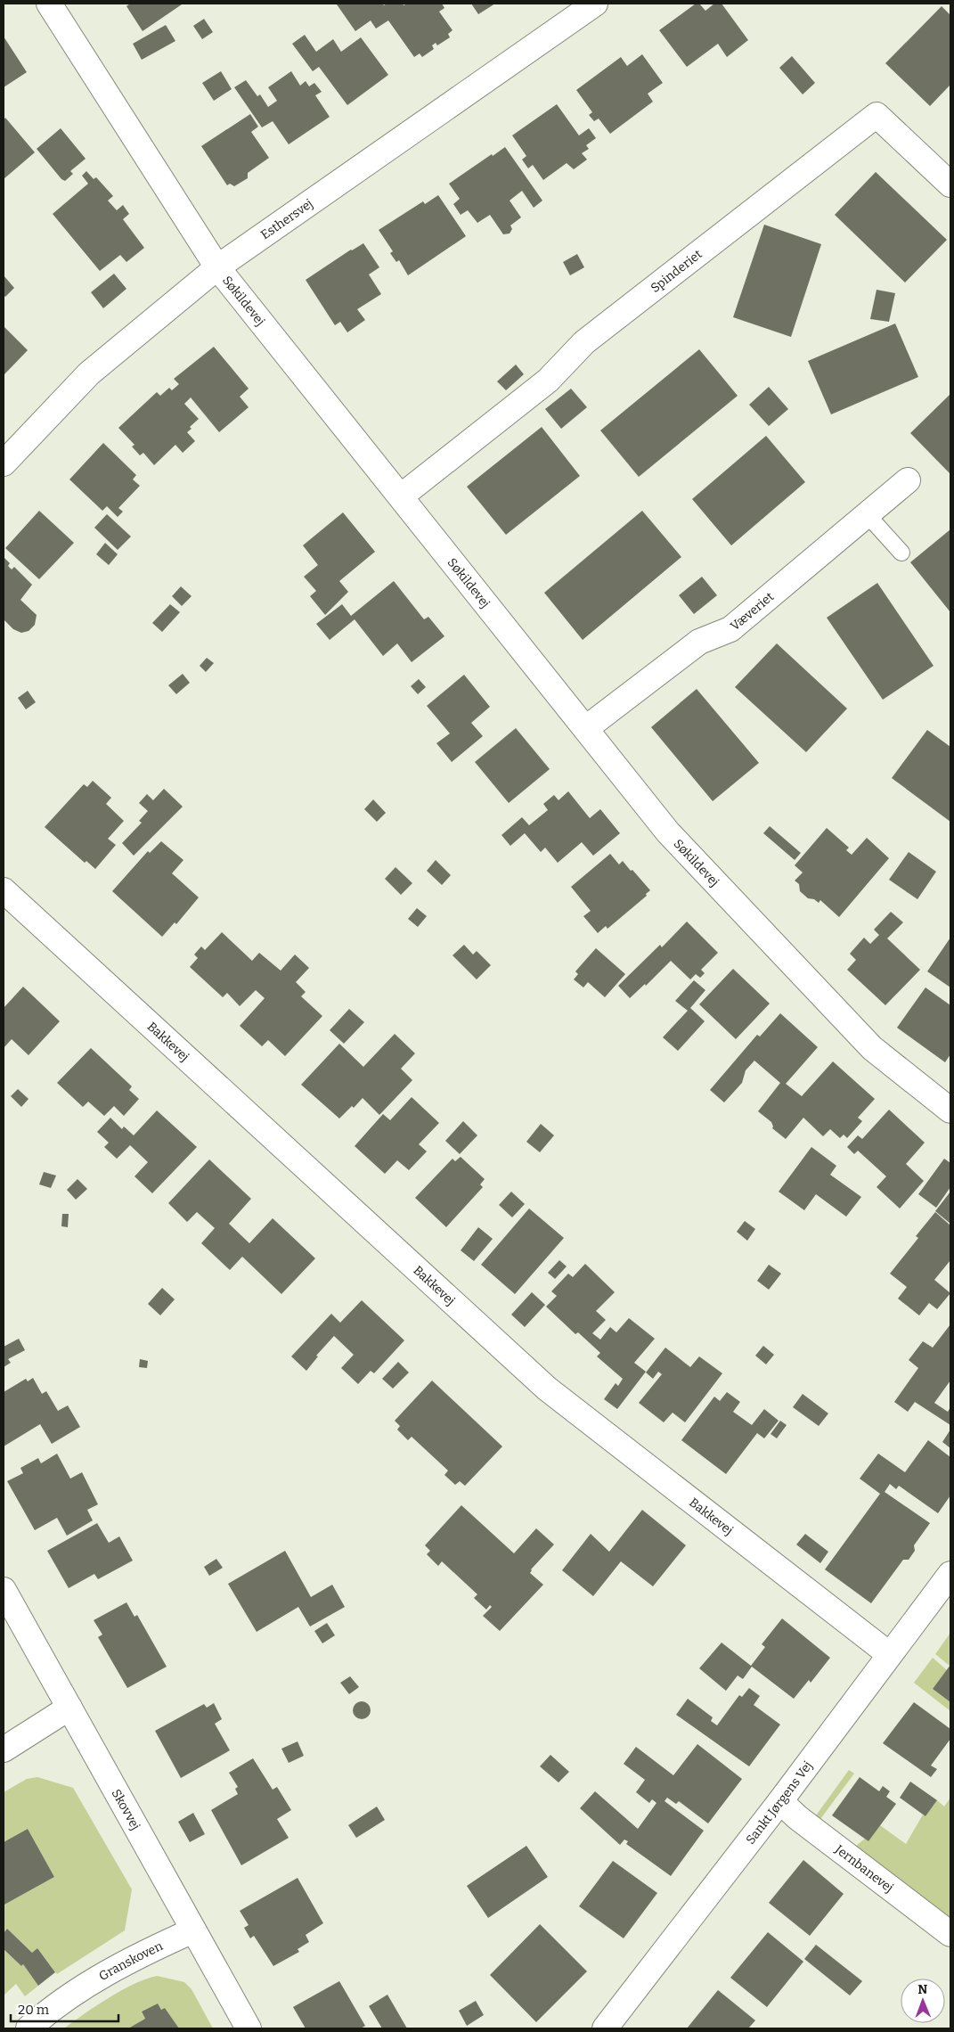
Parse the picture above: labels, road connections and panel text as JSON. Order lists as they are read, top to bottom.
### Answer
{
  "streets": {
    "street": [
      "Esthersvej",
      "Spinderiet",
      "Søkildevej",
      "Væveriet",
      "Bakkevej",
      "Sankt Jørgens Vej",
      "Skovvej",
      "Jernbanevej",
      "Granskoven"
    ]
  },
  "crossings": [
    ["Esthersvej", "Søkildevej"],
    ["Spinderiet", "Søkildevej"],
    ["Søkildevej", "Væveriet"],
    ["Bakkevej", "Sankt Jørgens Vej"],
    ["Sankt Jørgens Vej", "Jernbanevej"],
    ["Skovvej", "Granskoven"]
  ],
  "scale_bar": "20 m",
  "north": "top"
}
